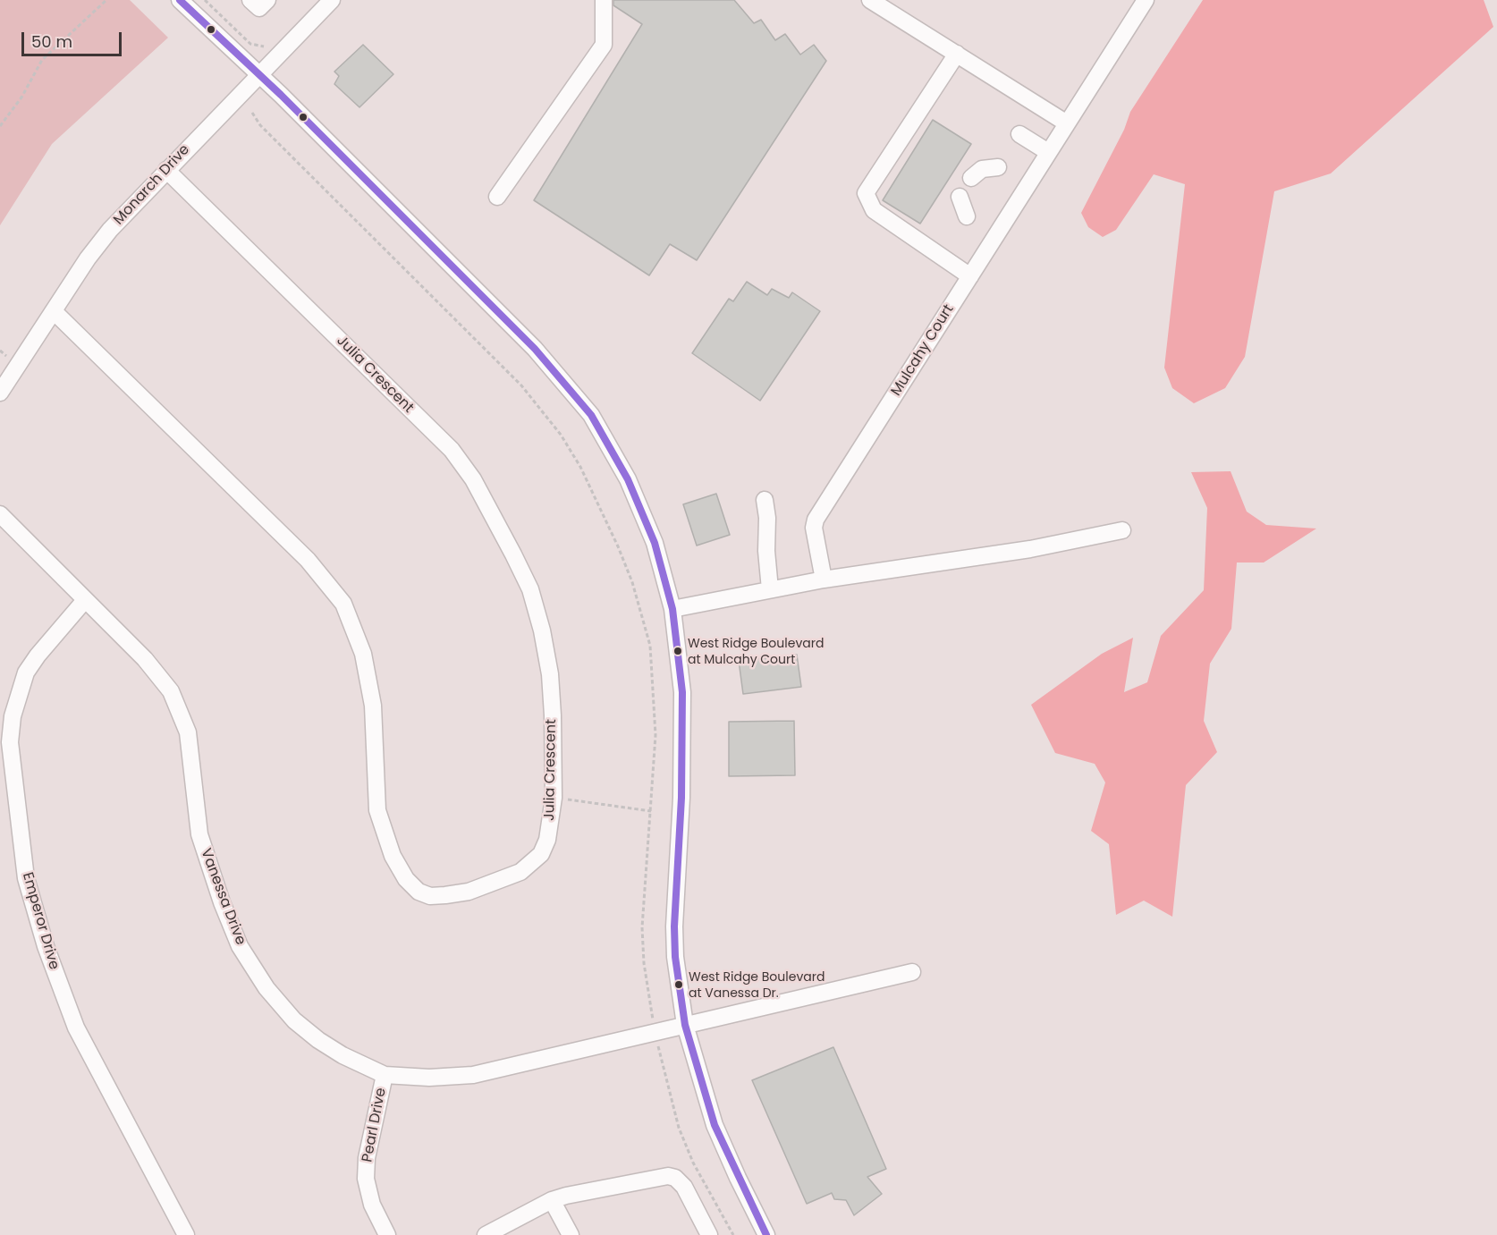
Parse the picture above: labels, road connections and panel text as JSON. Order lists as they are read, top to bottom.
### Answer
{
  "streets": {
    "street": [
      "Monarch Drive",
      "Mulcahy Court",
      "Julia Crescent",
      "Vanessa Drive",
      "Emperor Drive",
      "Pearl Drive"
    ]
  },
  "crossings": [
    ["Monarch Drive", "Julia Crescent"],
    ["Vanessa Drive", "Emperor Drive"],
    ["Vanessa Drive", "Pearl Drive"]
  ],
  "places": ["West Ridge Boulevard at Mulcahy Court", "West Ridge Boulevard at Vanessa Dr."],
  "scale_bar": "50 m"
}
